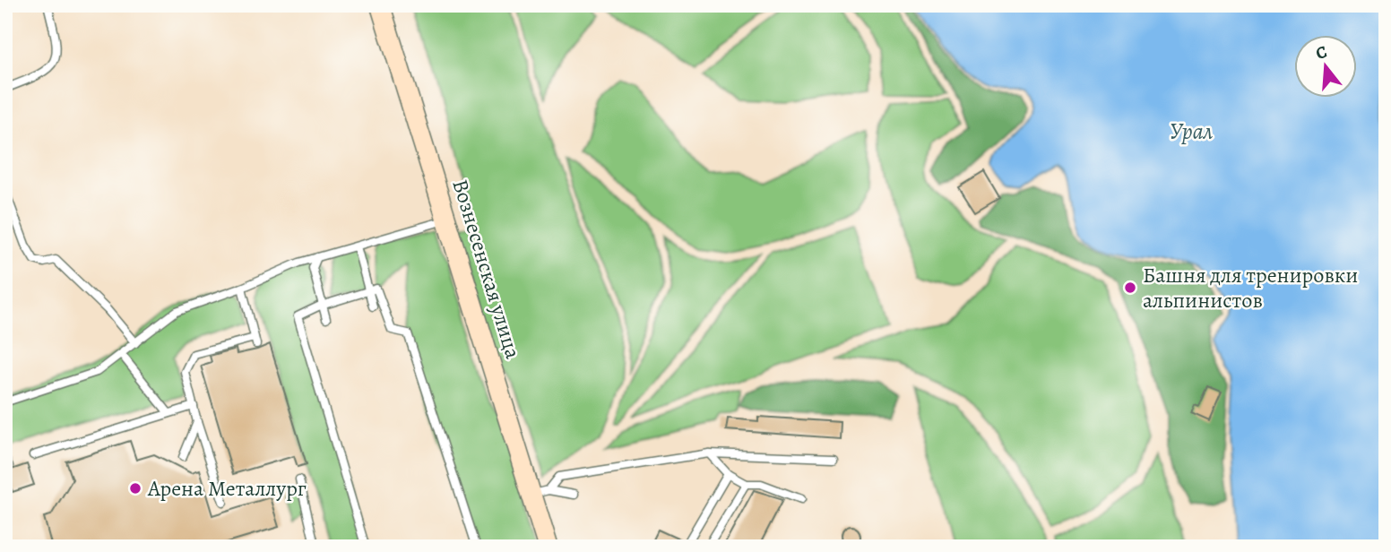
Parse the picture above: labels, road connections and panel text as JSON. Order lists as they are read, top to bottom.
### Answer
{
  "streets": {
    "main road": ["Вознесенская улица"]
  },
  "water": ["Урал"],
  "places": ["Башня для тренировки альпинистов", "Арена Металлург"],
  "north": "top"
}
